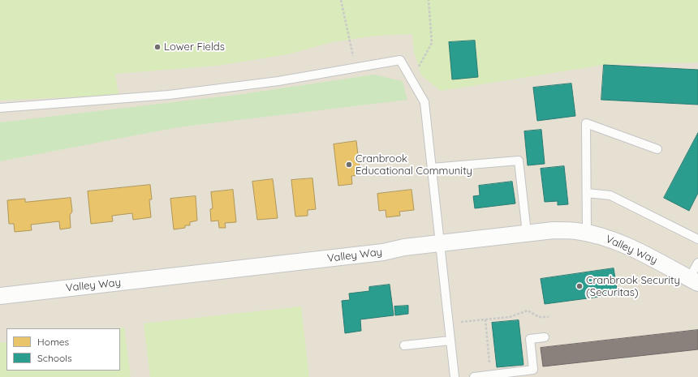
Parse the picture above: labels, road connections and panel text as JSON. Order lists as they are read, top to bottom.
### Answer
{
  "streets": {
    "street": ["Valley Way"]
  },
  "places": ["Lower Fields", "Cranbrook Educational Community", "Cranbrook Security (Securitas)"],
  "legend": ["Homes", "Schools"]
}
